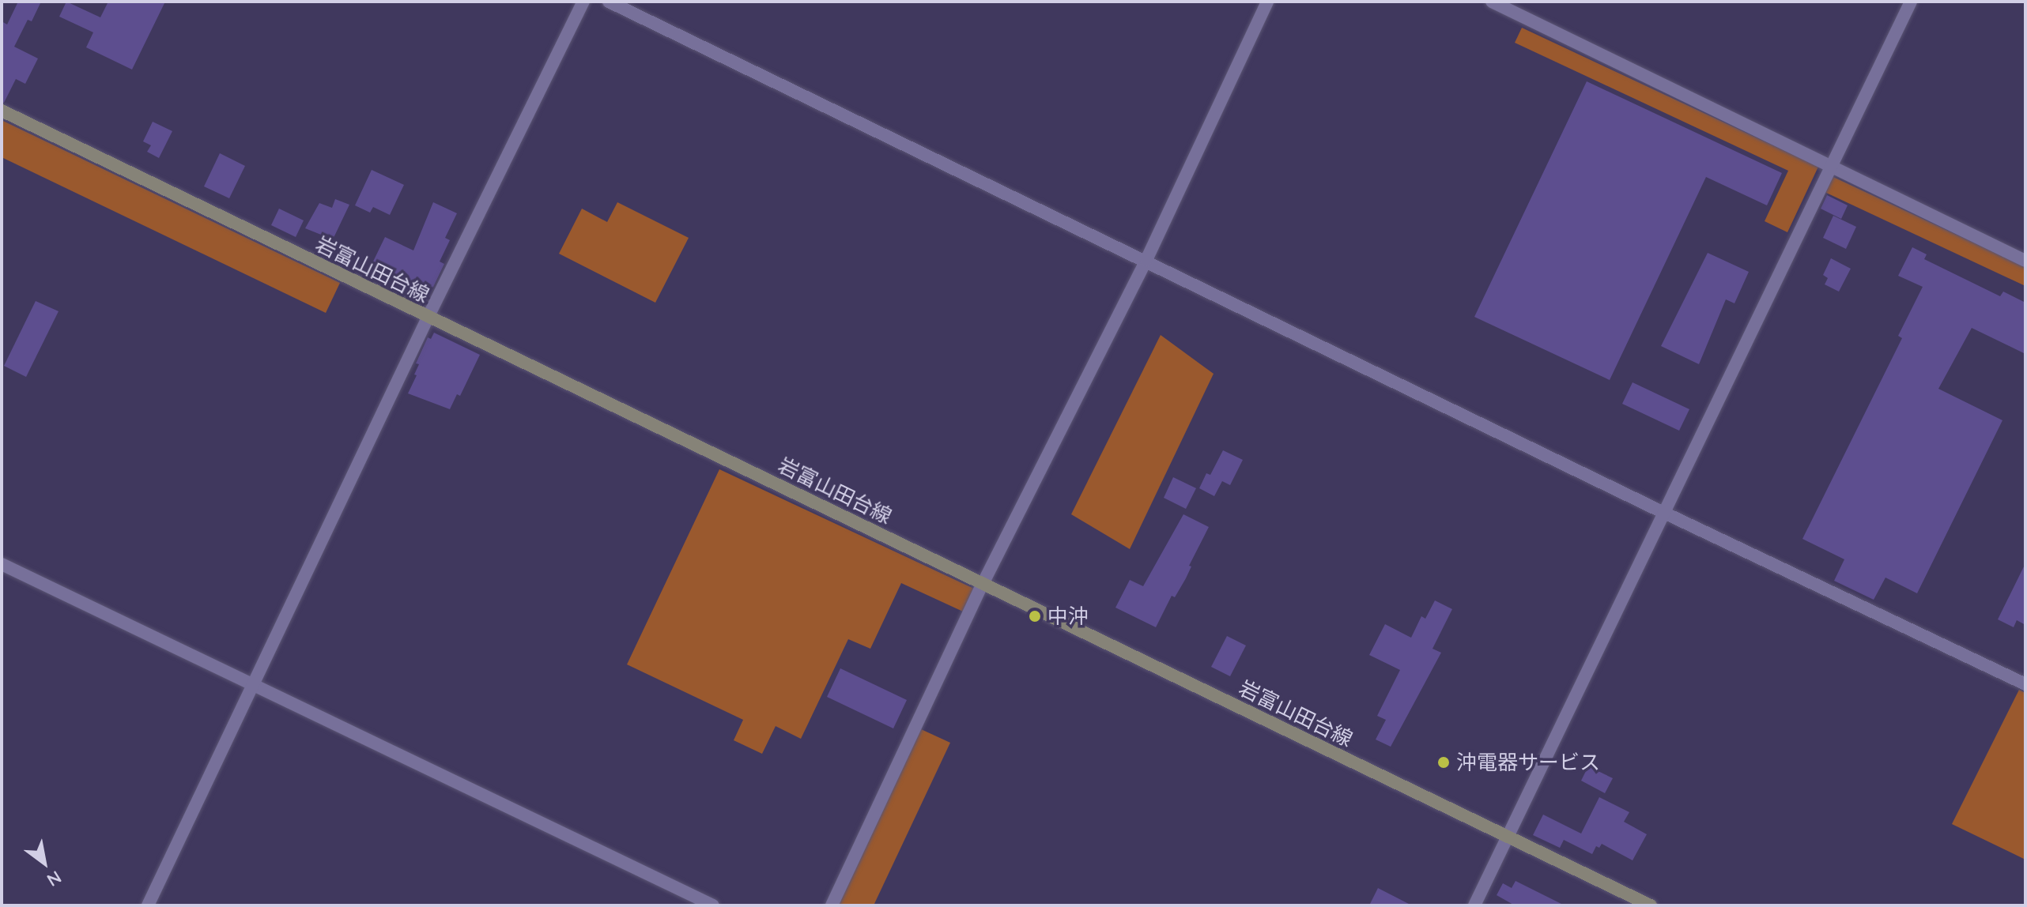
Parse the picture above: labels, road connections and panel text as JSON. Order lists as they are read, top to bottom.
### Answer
{
  "streets": {
    "main road": ["岩富山田台線"]
  },
  "places": ["中沖", "沖電器サービス"],
  "north": "bottom right"
}
